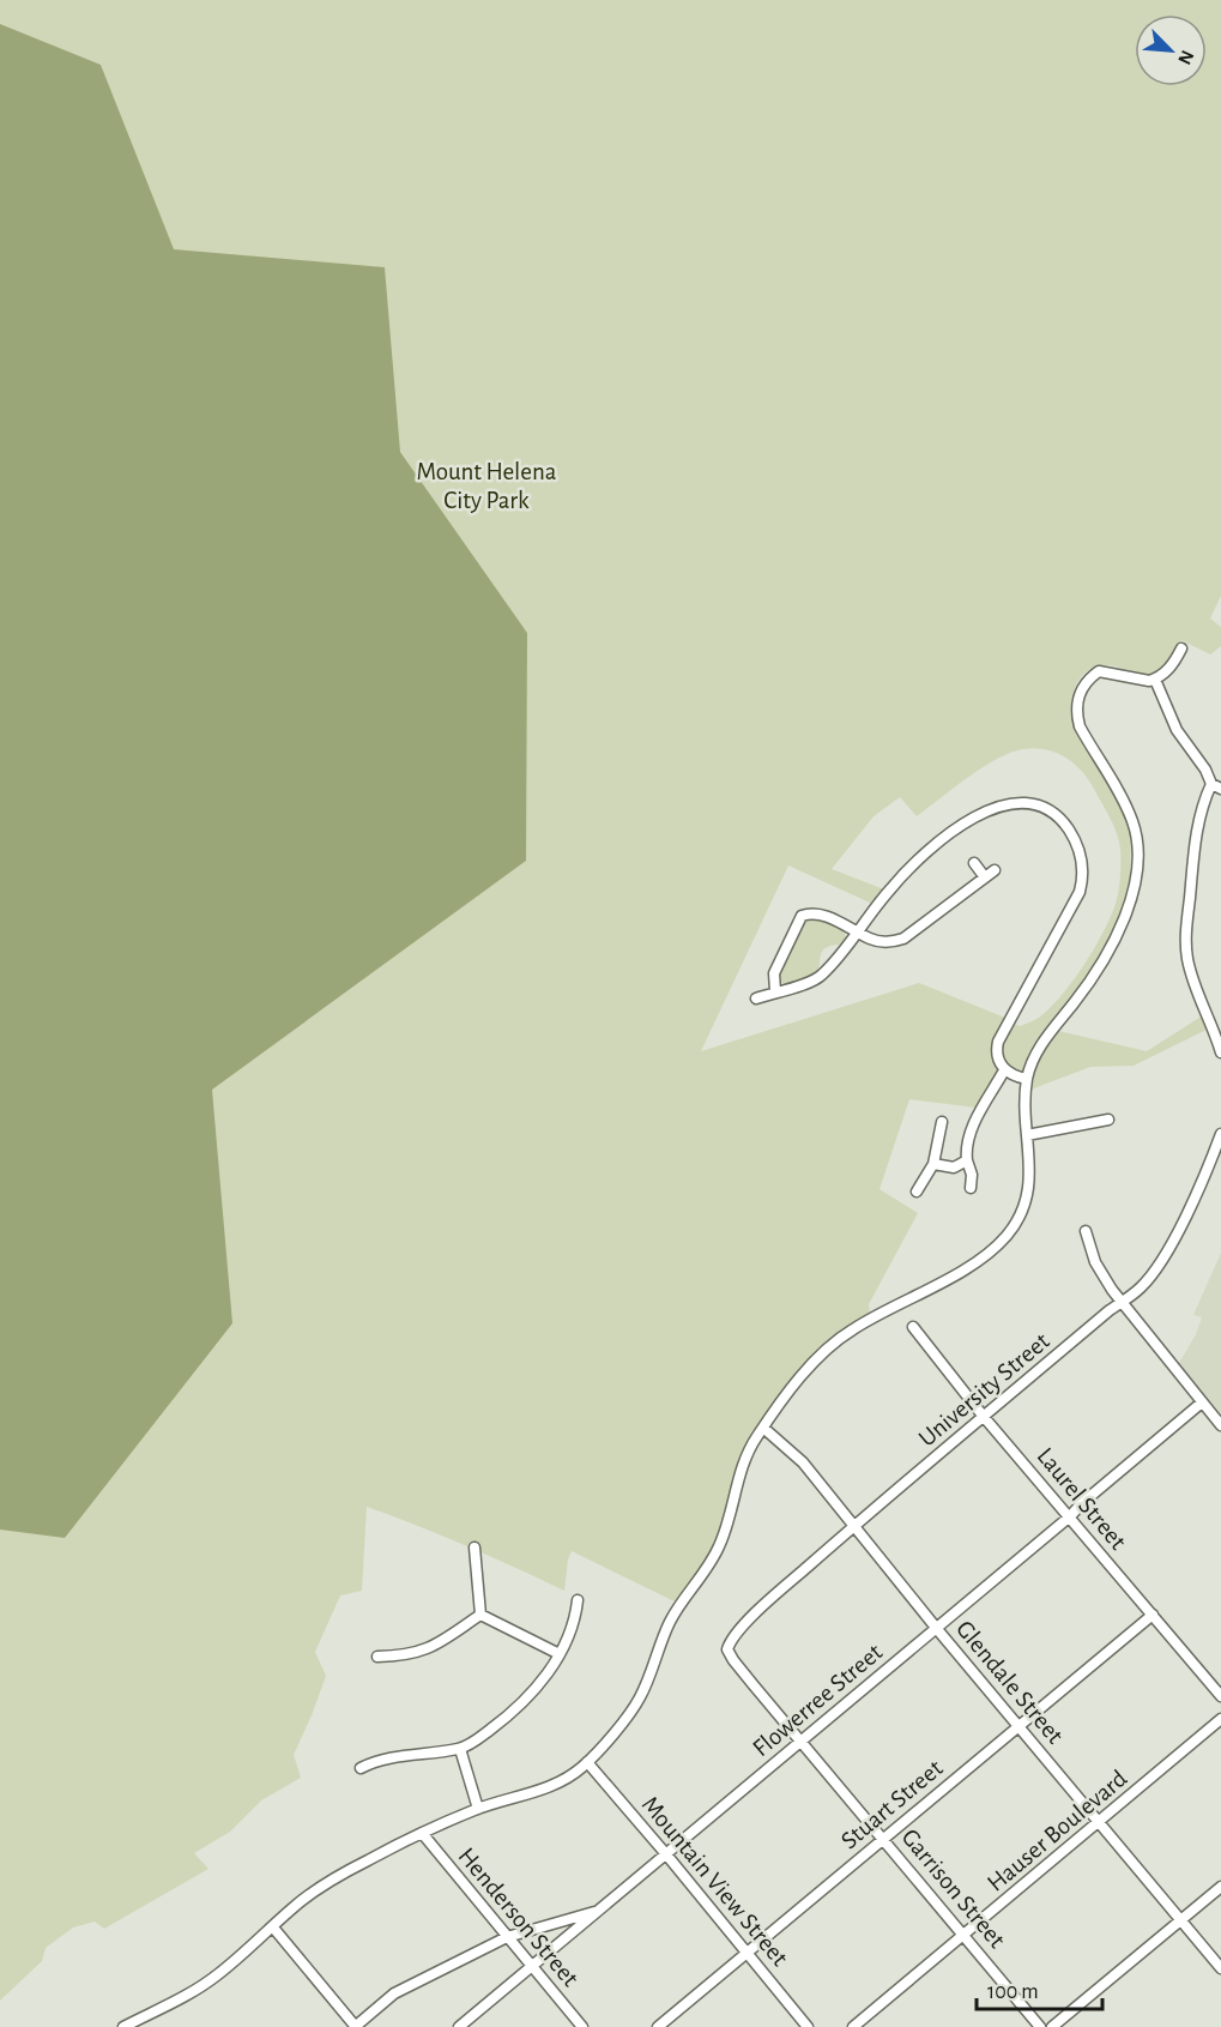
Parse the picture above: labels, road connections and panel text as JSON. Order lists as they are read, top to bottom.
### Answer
{
  "streets": {
    "street": [
      "University Street",
      "Laurel Street",
      "Glendale Street",
      "Flowerree Street",
      "Stuart Street",
      "Hauser Boulevard",
      "Mountain View Street",
      "Garrison Street",
      "Henderson Street"
    ]
  },
  "crossings": [
    ["University Street", "Laurel Street"],
    ["University Street", "Glendale Street"],
    ["University Street", "Garrison Street"],
    ["Laurel Street", "Flowerree Street"],
    ["Laurel Street", "Stuart Street"],
    ["Glendale Street", "Flowerree Street"],
    ["Glendale Street", "Stuart Street"],
    ["Glendale Street", "Hauser Boulevard"],
    ["Flowerree Street", "Mountain View Street"],
    ["Flowerree Street", "Garrison Street"],
    ["Flowerree Street", "Henderson Street"],
    ["Stuart Street", "Mountain View Street"],
    ["Stuart Street", "Garrison Street"],
    ["Hauser Boulevard", "Garrison Street"]
  ],
  "parks": ["Mount Helena City Park"],
  "scale_bar": "100 m",
  "north": "bottom right"
}
